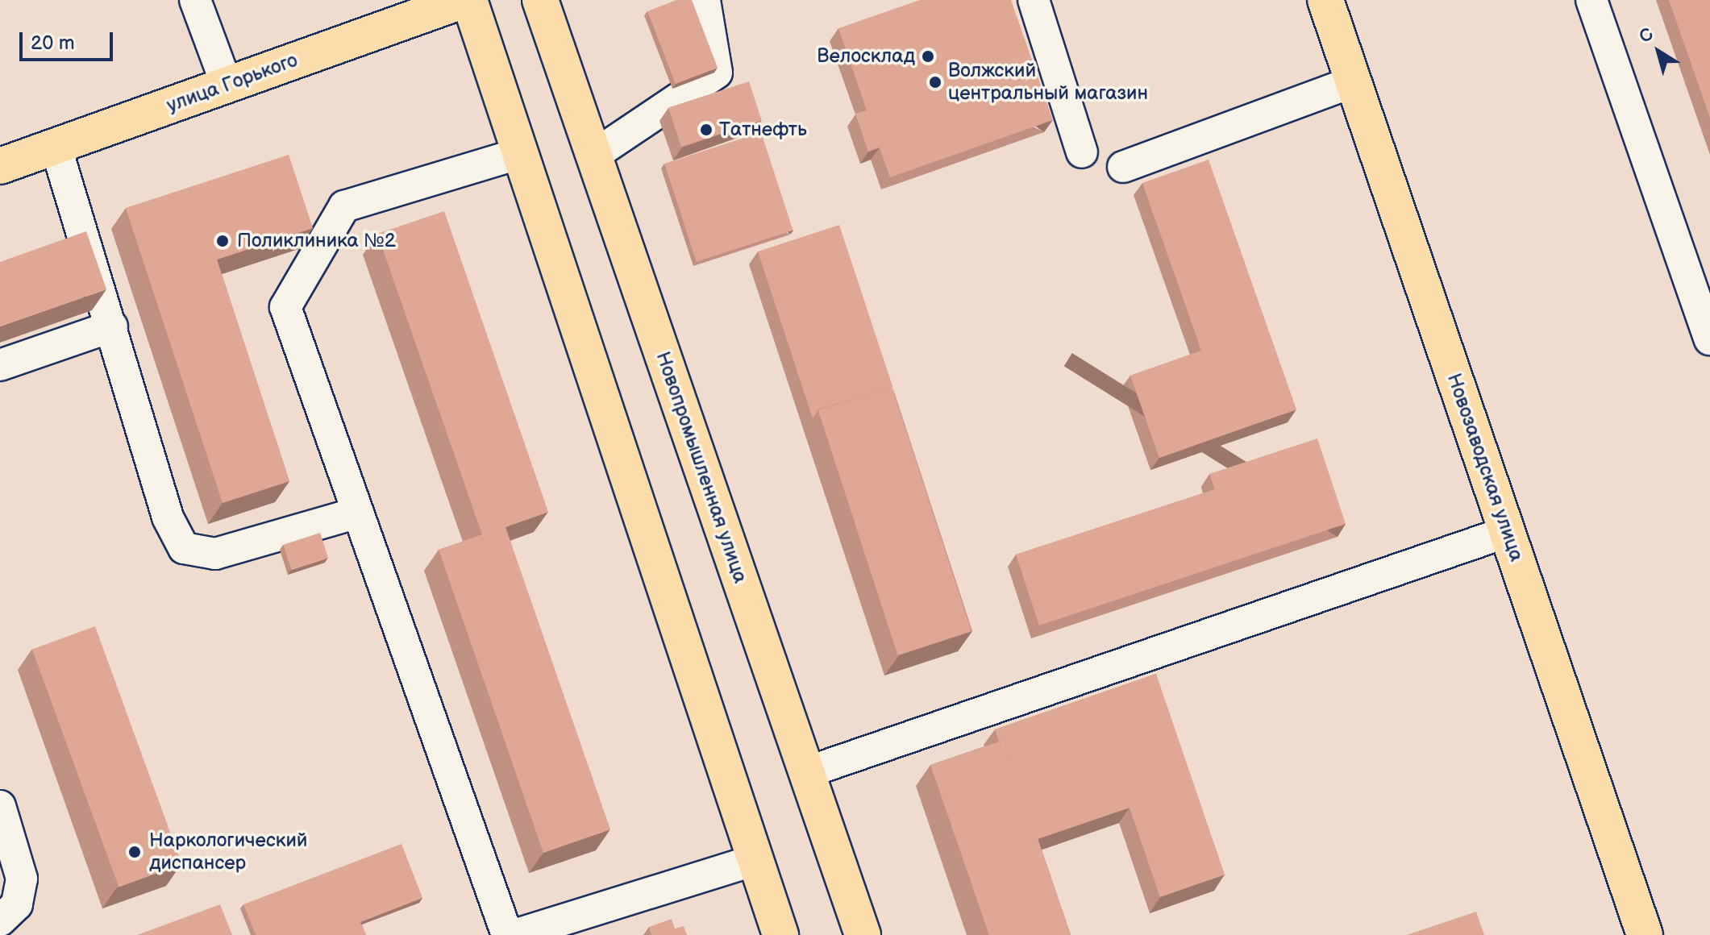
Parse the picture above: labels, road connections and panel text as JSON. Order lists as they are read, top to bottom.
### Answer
{
  "streets": {
    "main road": ["улица Горького", "Новопромышленная улица", "Новозаводская улица"]
  },
  "places": [
    "Велосклад",
    "Волжский центральный магазин",
    "Татнефть",
    "Поликлиника №2",
    "Наркологический диспансер"
  ],
  "scale_bar": "20 m",
  "north": "top left"
}
